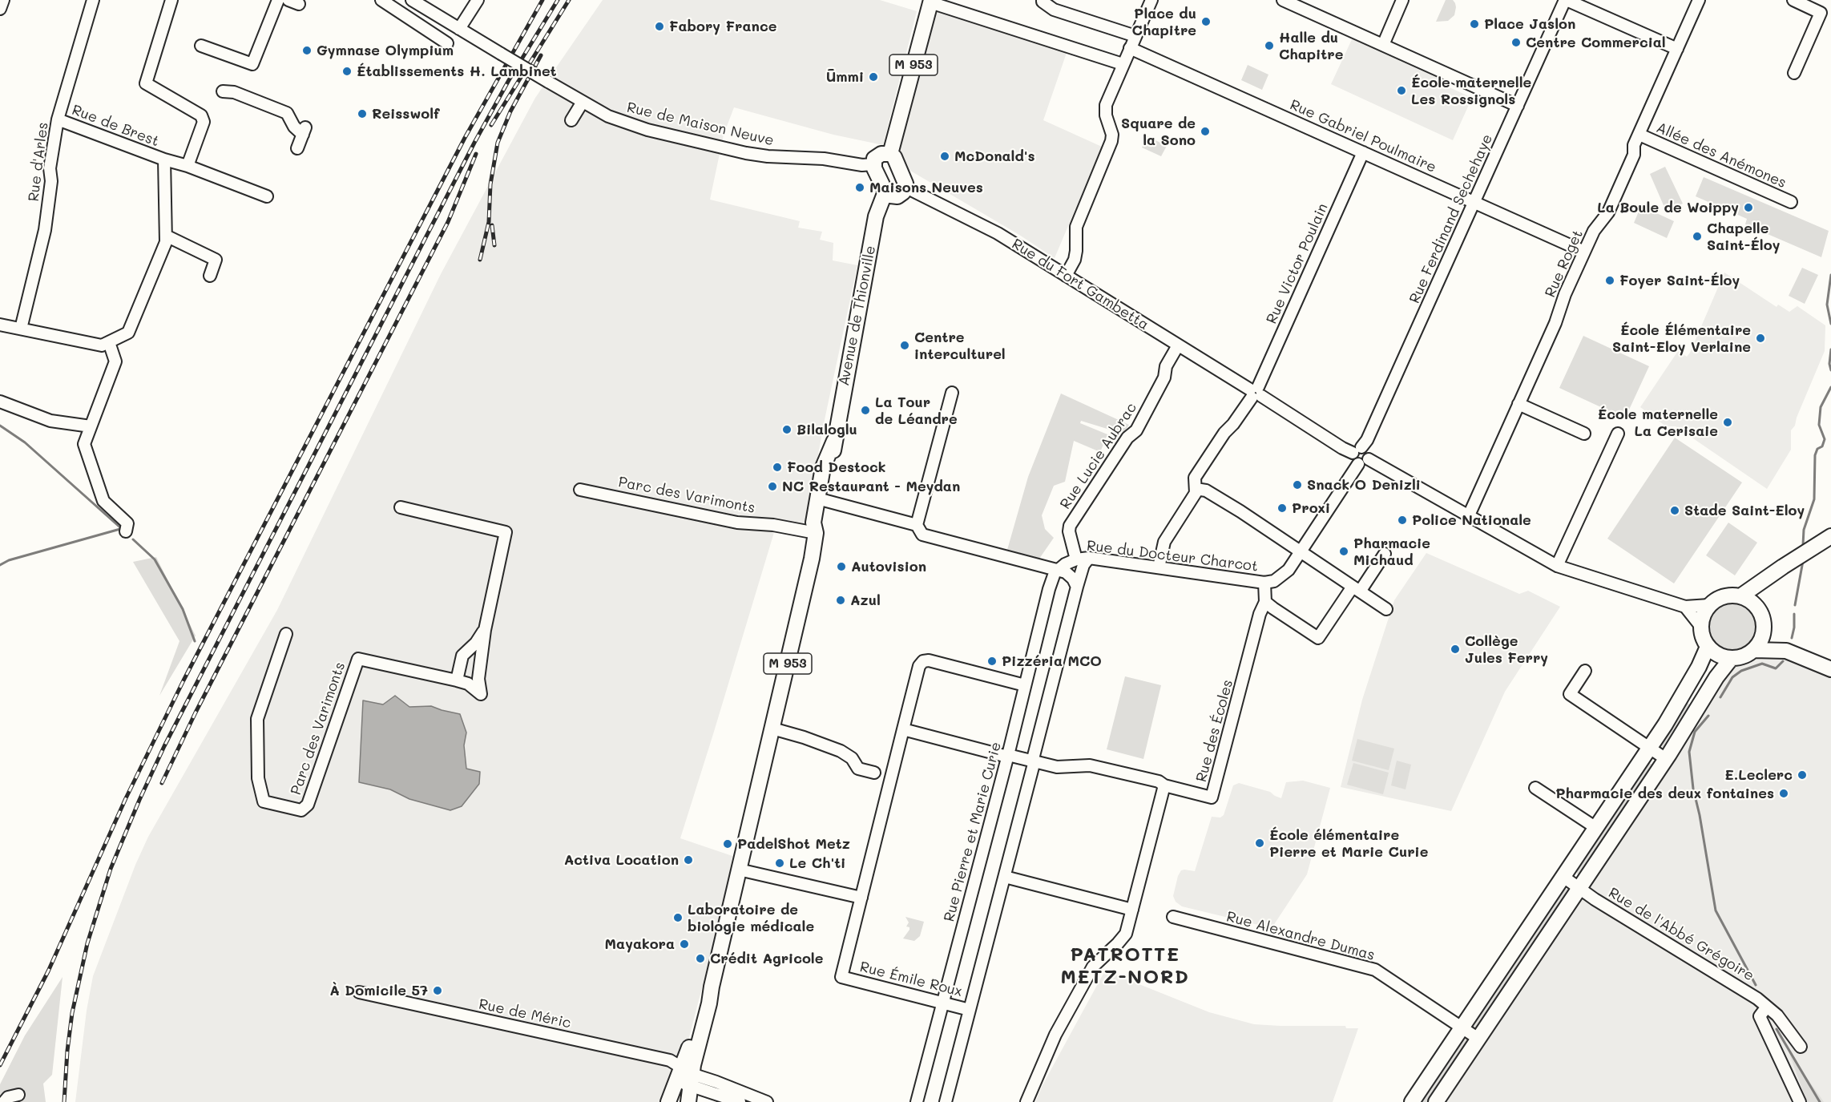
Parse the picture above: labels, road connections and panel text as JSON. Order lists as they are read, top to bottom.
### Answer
{
  "streets": {
    "main road": ["M 953", "Avenue de Thionville"],
    "street": [
      "Rue de Maison Neuve",
      "Rue de Brest",
      "Rue Gabriel Poulmaire",
      "Allée des Anémones",
      "Rue d'Arles",
      "Rue Ferdinand Sechehaye",
      "Rue Victor Poulain",
      "Rue Roget",
      "Rue du Fort Gambetta",
      "Rue Lucie Aubrac",
      "Parc des Varimonts",
      "Rue du Docteur Charcot",
      "Rue des Écoles",
      "Rue Pierre et Marie Curie",
      "Rue de l'Abbé Grégoire",
      "Rue Alexandre Dumas",
      "Rue Émile Roux",
      "Rue de Méric"
    ]
  },
  "crossings": [
    ["Rue de Brest", "Rue d'Arles"],
    ["Rue Gabriel Poulmaire", "Rue Ferdinand Sechehaye"],
    ["Rue Gabriel Poulmaire", "Rue Victor Poulain"],
    ["Rue Gabriel Poulmaire", "Rue Roget"],
    ["Allée des Anémones", "Rue Roget"],
    ["Rue Ferdinand Sechehaye", "Rue du Fort Gambetta"],
    ["Rue Victor Poulain", "Rue du Fort Gambetta"],
    ["Rue Victor Poulain", "Rue du Docteur Charcot"],
    ["Rue du Fort Gambetta", "Rue Lucie Aubrac"],
    ["Avenue de Thionville", "Parc des Varimonts"],
    ["Avenue de Thionville", "Rue de Méric"],
    ["Rue Lucie Aubrac", "Rue du Docteur Charcot"],
    ["Rue du Docteur Charcot", "Rue des Écoles"],
    ["Rue Pierre et Marie Curie", "Rue Émile Roux"]
  ],
  "districts": ["PATROTTE METZ-NORD"],
  "places": [
    "Place du Chapitre",
    "Place Jaslon",
    "Fabory France",
    "Centre Commercial",
    "Halle du Chapitre",
    "Gymnase Olympium",
    "Établissements H. Lambinet",
    "Ūmmi",
    "École maternelle Les Rossignols",
    "Reisswolf",
    "Square de la Sono",
    "McDonald's",
    "Maisons Neuves",
    "La Boule de Woippy",
    "Chapelle Saint-Éloy",
    "Foyer Saint-Éloy",
    "École Élémentaire Saint-Eloy Verlaine",
    "Centre interculturel",
    "La Tour de Léandre",
    "École maternelle La Cerisaie",
    "Bilaloglu",
    "Food Destock",
    "Snack O Denizli",
    "NC Restaurant - Meydan",
    "Proxi",
    "Stade Saint-Eloy",
    "Police Nationale",
    "Pharmacie Michaud",
    "Autovision",
    "Azul",
    "Collège Jules Ferry",
    "Pizzéria MCO",
    "E.Leclerc",
    "Pharmacie des deux fontaines",
    "École élémentaire Pierre et Marie Curie",
    "PadelShot Metz",
    "Activa Location",
    "Le Ch'ti",
    "Laboratoire de biologie médicale",
    "Mayakora",
    "Crédit Agricole",
    "À Domicile 57"
  ]
}
